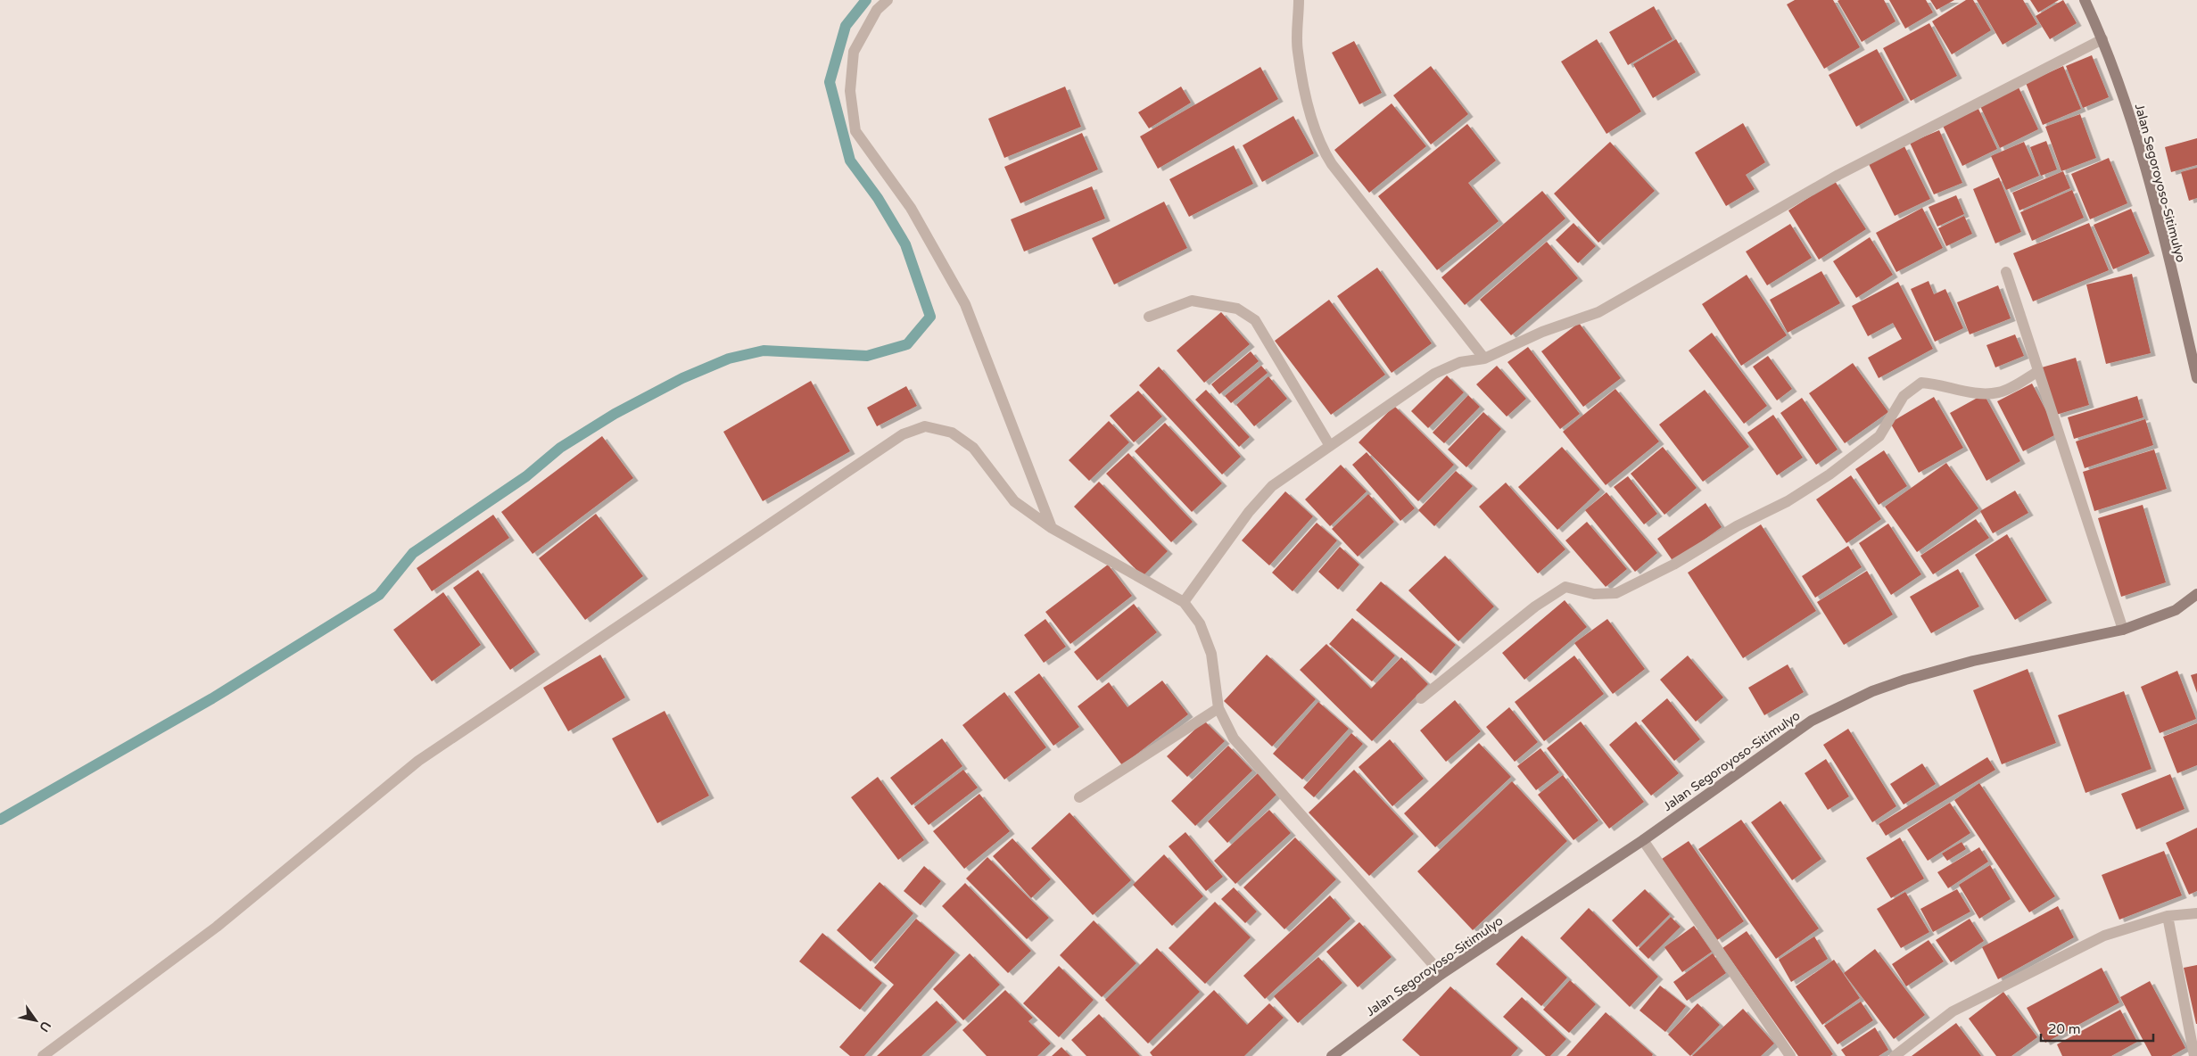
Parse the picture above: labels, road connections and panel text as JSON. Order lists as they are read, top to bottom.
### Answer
{
  "streets": {
    "main road": ["Jalan Segoroyoso-Sitimulyo"]
  },
  "scale_bar": "20 m",
  "north": "bottom right"
}
